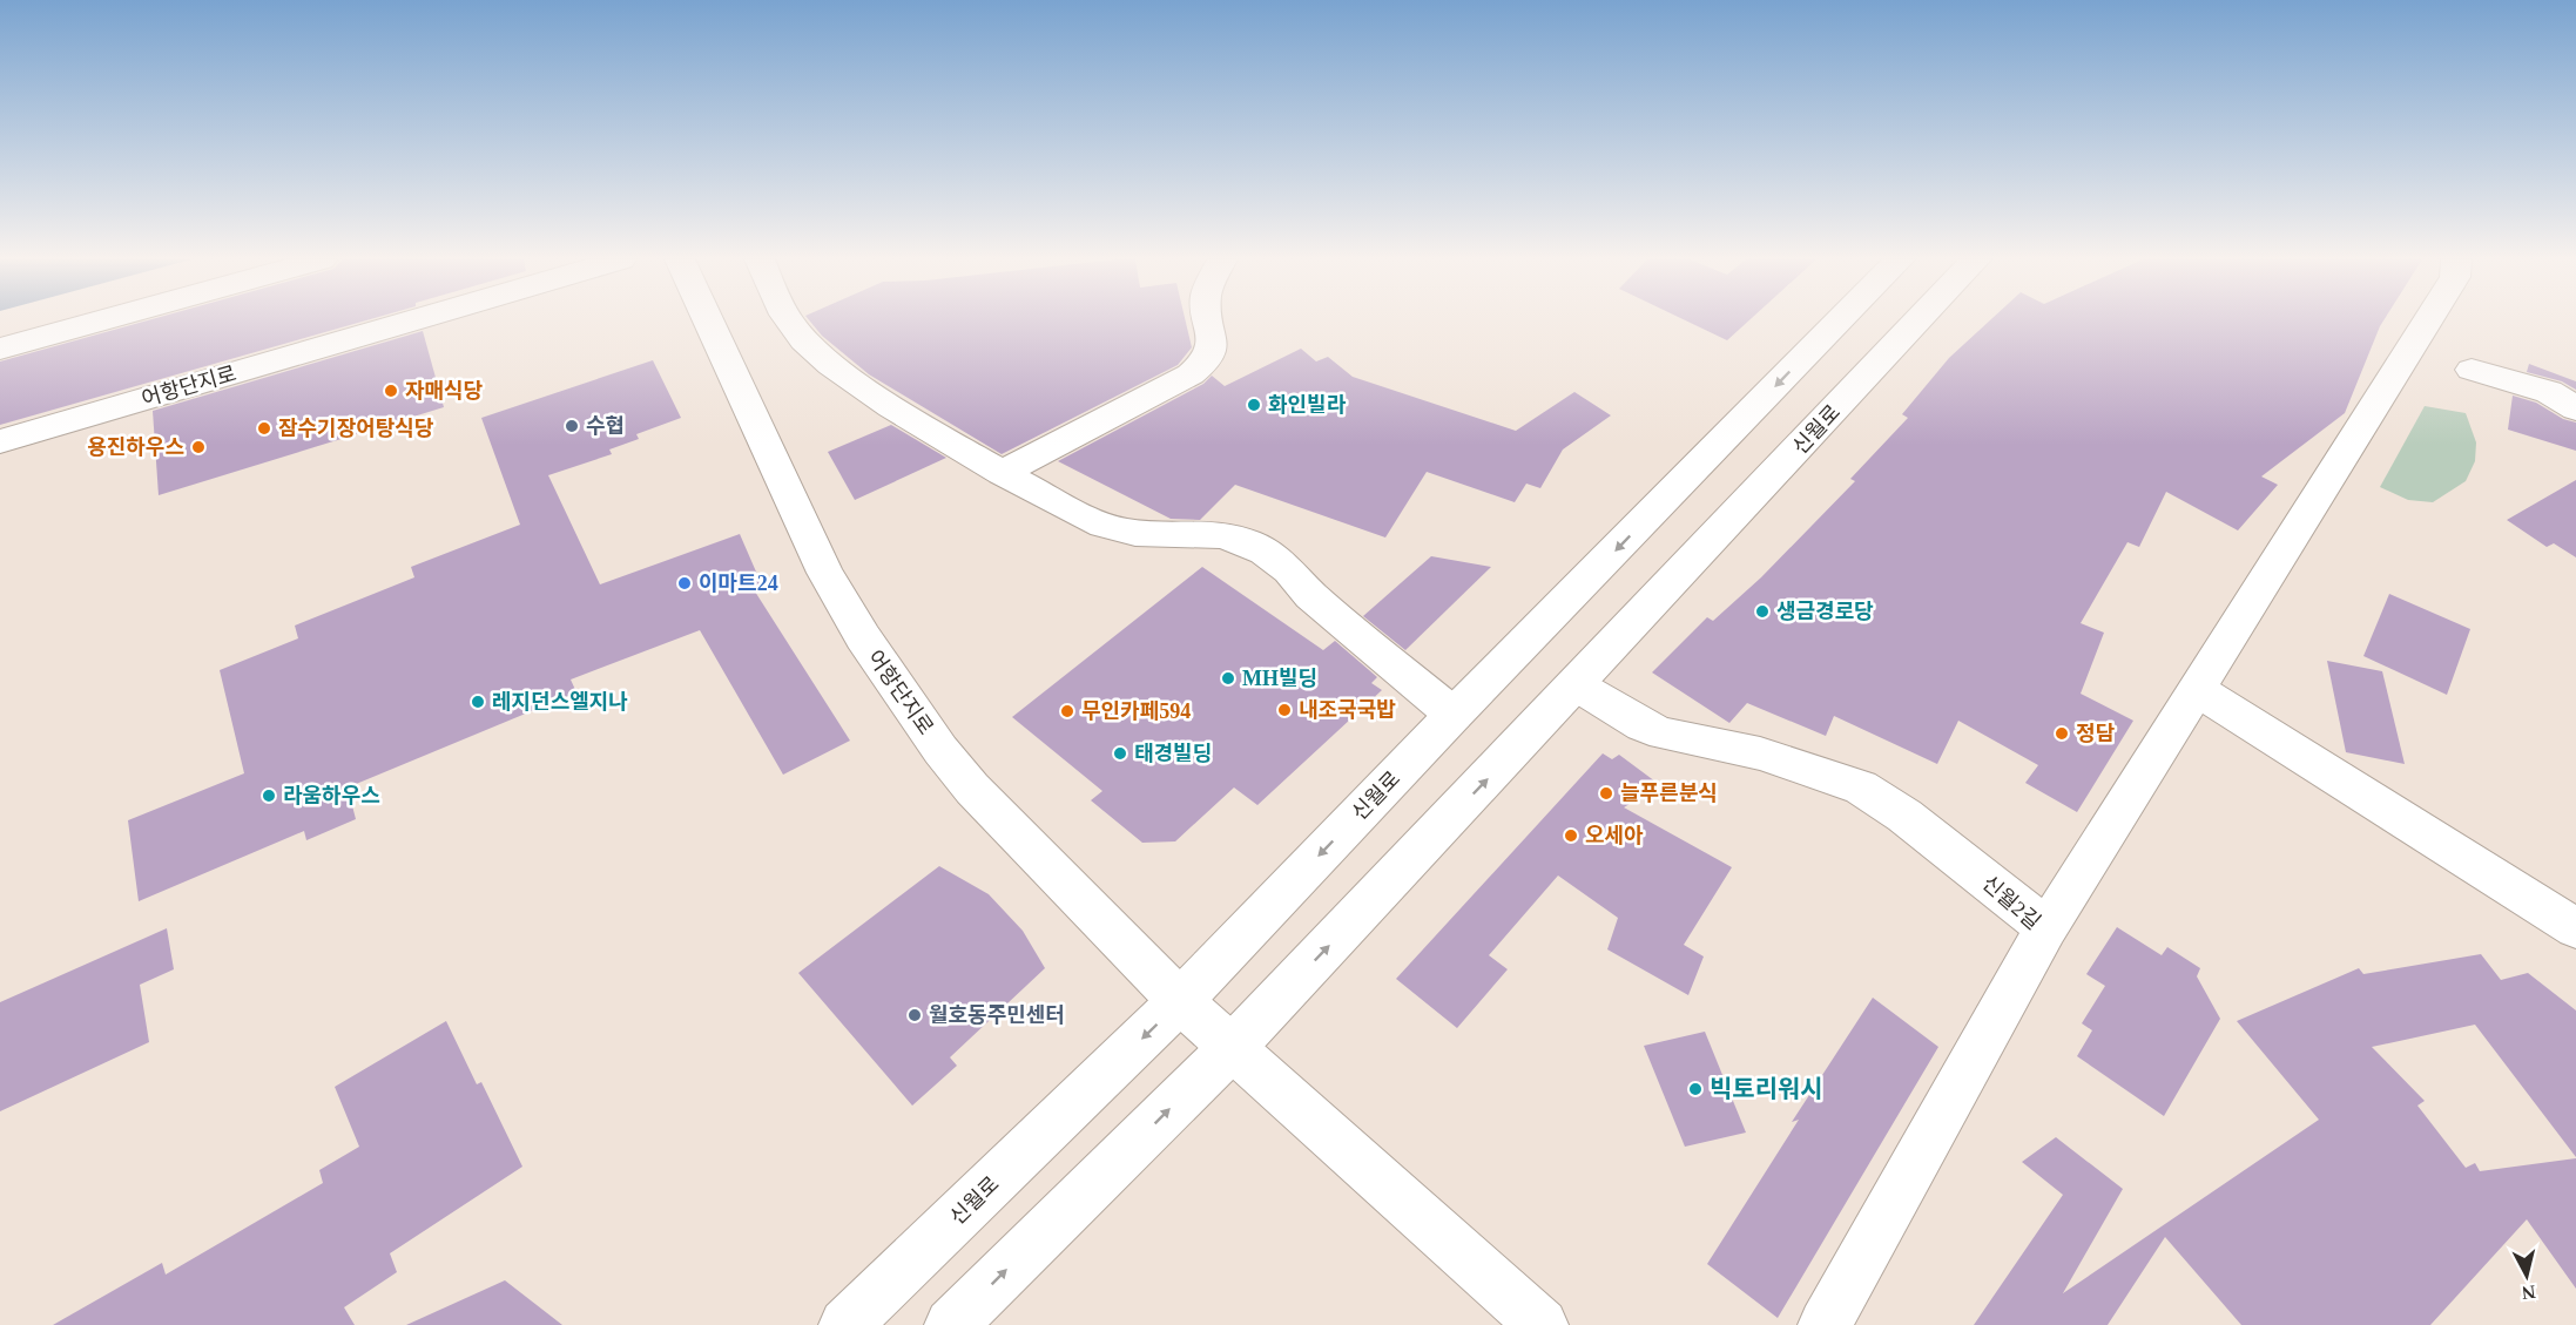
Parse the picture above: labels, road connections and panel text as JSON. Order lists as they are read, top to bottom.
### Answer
{
  "streets": {
    "street": ["어항단지로", "신월로", "신월2길"]
  },
  "crossings": [
    ["어항단지로", "신월로"],
    ["신월로", "신월2길"]
  ],
  "places": [
    "자매식당",
    "화인빌라",
    "수협",
    "잠수기장어탕식당",
    "용진하우스",
    "이마트24",
    "생금경로당",
    "MH빌딩",
    "레지던스엘지나",
    "내조국국밥",
    "무인카페594",
    "정담",
    "태경빌딩",
    "늘푸른분식",
    "라움하우스",
    "오세아",
    "월호동주민센터",
    "빅토리워시"
  ],
  "north": "bottom"
}
